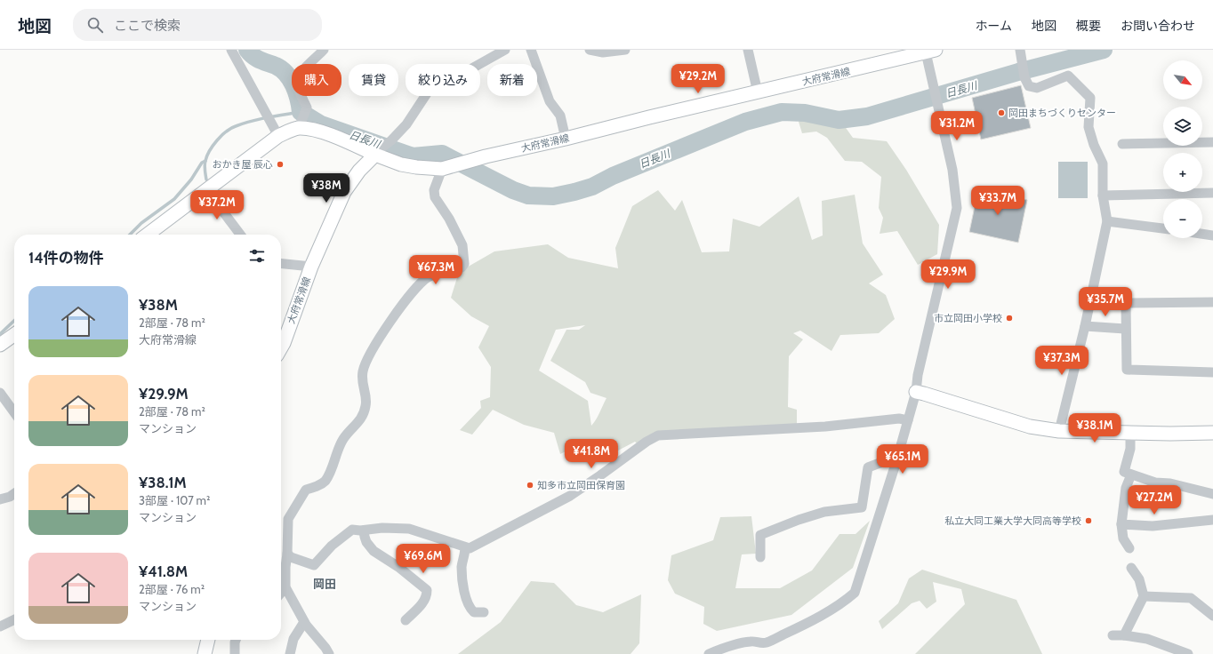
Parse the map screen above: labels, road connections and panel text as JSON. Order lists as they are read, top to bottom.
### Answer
{
  "streets": {
    "main road": ["大府常滑線"]
  },
  "districts": ["岡田"],
  "water": ["日長川"],
  "places": [
    "岡田まちづくりセンター",
    "おかき屋 辰心",
    "市立岡田小学校",
    "知多市立岡田保育園",
    "私立大同工業大学大同高等学校"
  ],
  "north": "bottom right",
  "page": {
    "header": "地図",
    "search": "ここで検索",
    "nav": [
      "ホーム",
      "地図",
      "概要",
      "お問い合わせ"
    ],
    "map_buttons": ["+", "−"],
    "price": [
      "¥29.2M",
      "¥31.2M",
      "¥38M",
      "¥33.7M",
      "¥37.2M",
      "¥67.3M",
      "¥29.9M",
      "¥35.7M",
      "¥37.3M",
      "¥38.1M",
      "¥41.8M",
      "¥65.1M",
      "¥27.2M",
      "¥69.6M"
    ],
    "chip": [
      "購入",
      "賃貸",
      "絞り込み",
      "新着"
    ],
    "heading": "14件の物件",
    "list": [
      {
        "name": "¥38M",
        "note": "2部屋 · 78 m² · 大府常滑線"
      },
      {
        "name": "¥29.9M",
        "note": "2部屋 · 78 m² · マンション"
      },
      {
        "name": "¥38.1M",
        "note": "3部屋 · 107 m² · マンション"
      },
      {
        "name": "¥41.8M",
        "note": "2部屋 · 76 m² · マンション"
      }
    ]
  }
}
